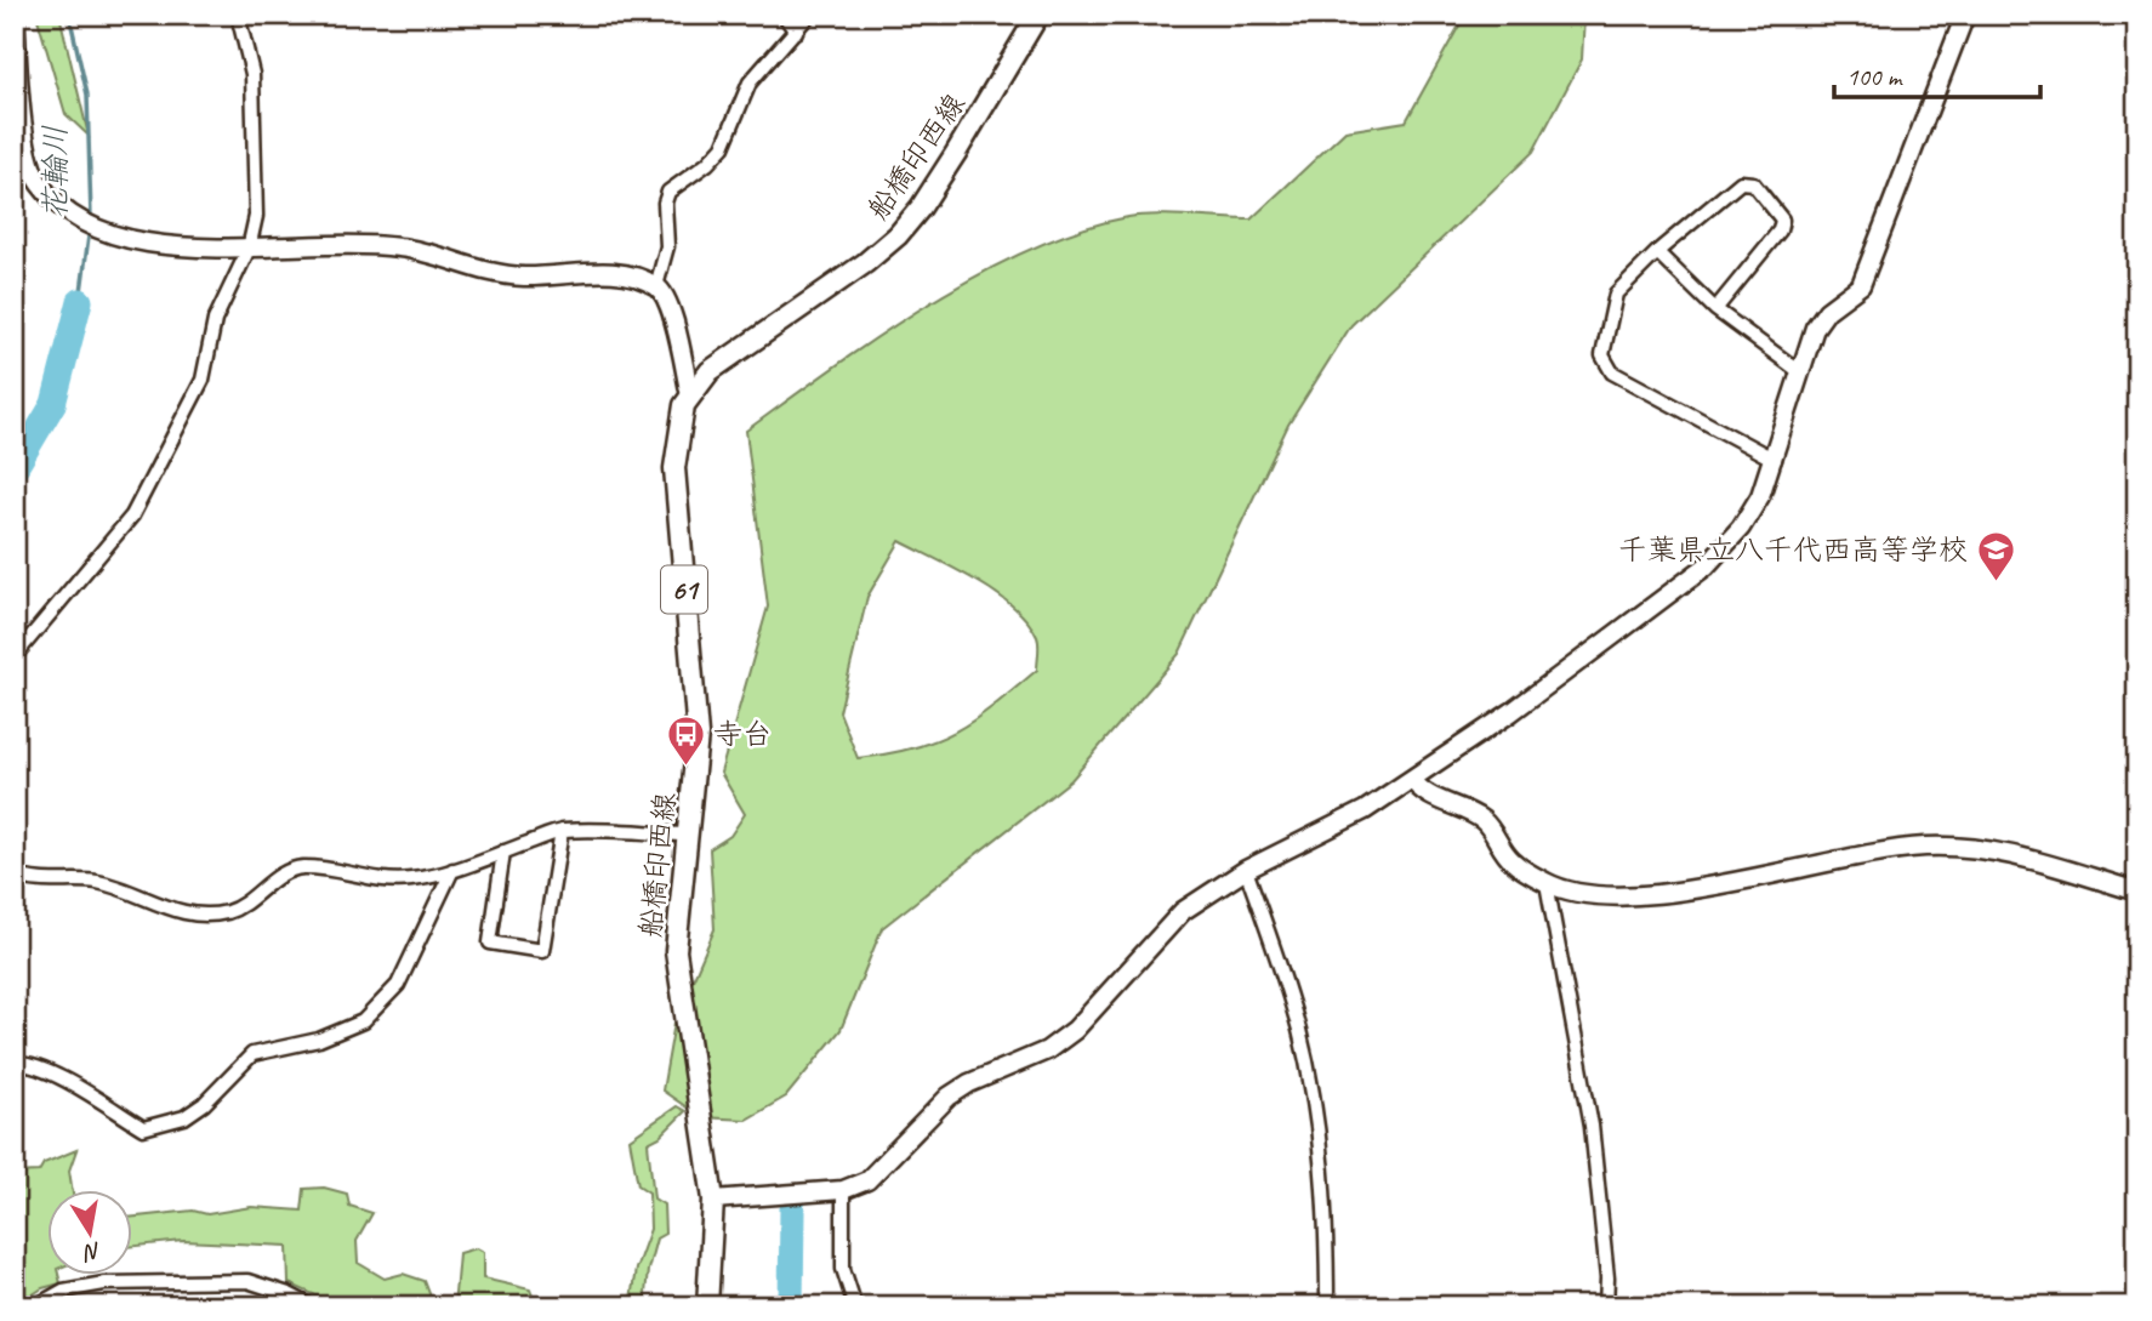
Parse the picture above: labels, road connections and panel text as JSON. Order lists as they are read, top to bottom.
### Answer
{
  "streets": {
    "main road": ["船橋印西線", "61"]
  },
  "water": ["花輪川"],
  "places": {
    "school or university": ["千葉県立八千代西高等学校"],
    "bus stop": ["寺台"]
  },
  "scale_bar": "100 m",
  "north": "bottom"
}
